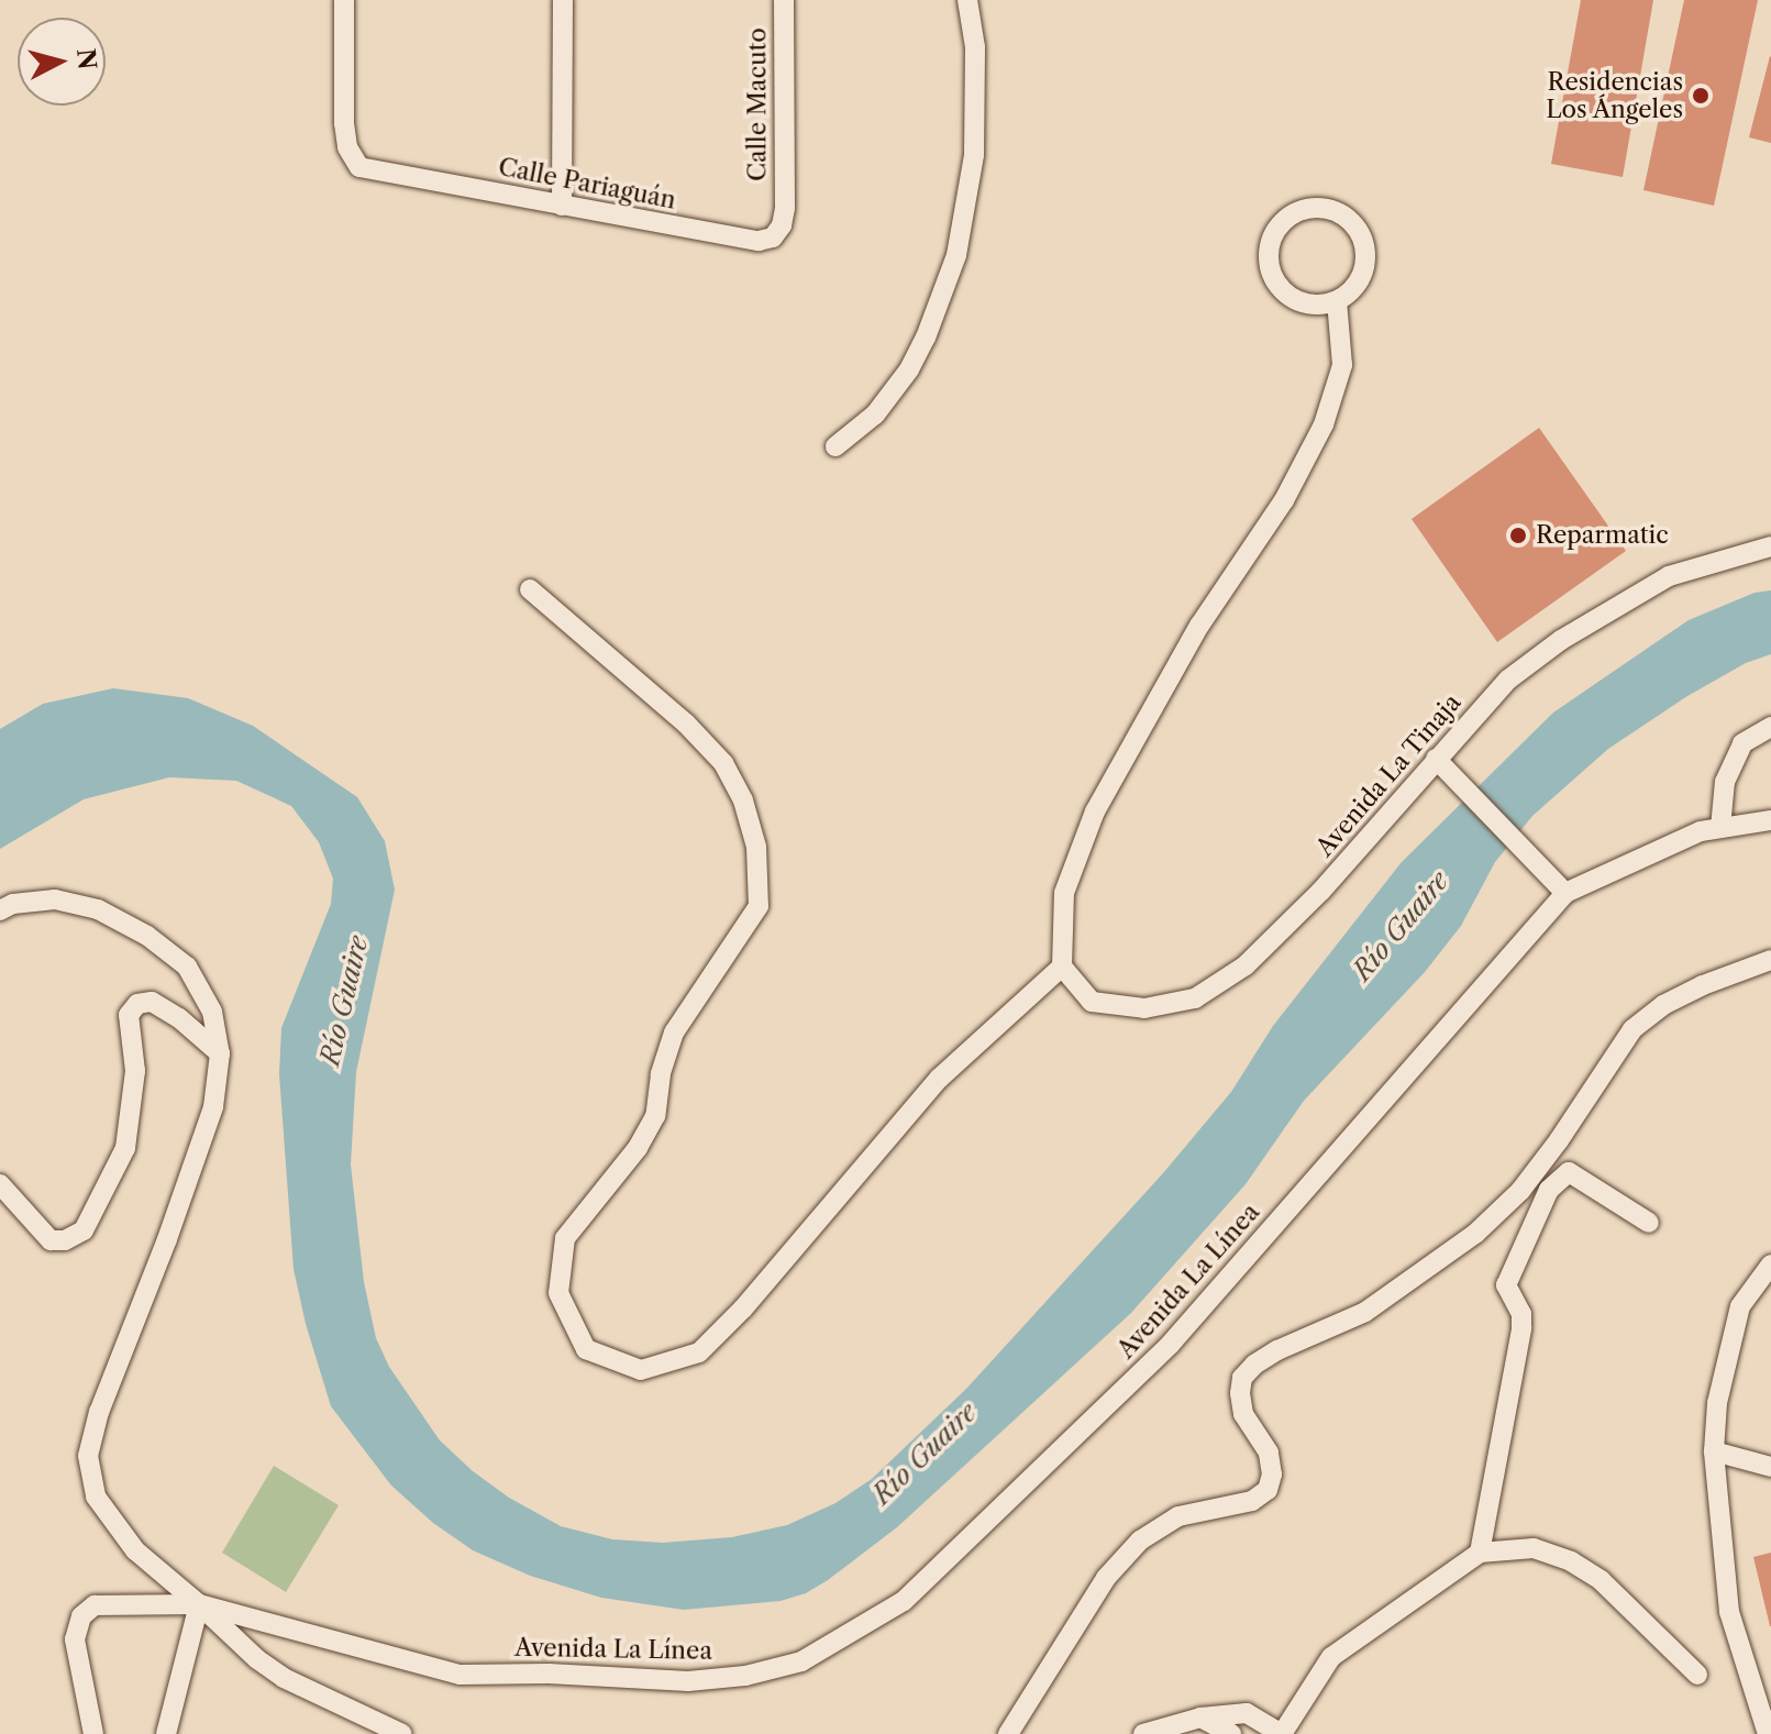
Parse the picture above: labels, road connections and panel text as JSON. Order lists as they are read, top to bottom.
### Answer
{
  "streets": {
    "street": [
      "Calle Macuto",
      "Calle Pariaguán",
      "Avenida La Tinaja",
      "Avenida La Línea"
    ]
  },
  "crossings": [
    ["Calle Macuto", "Calle Pariaguán"]
  ],
  "water": ["Río Guaire"],
  "places": ["Residencias Los Ángeles", "Reparmatic"],
  "north": "right"
}
